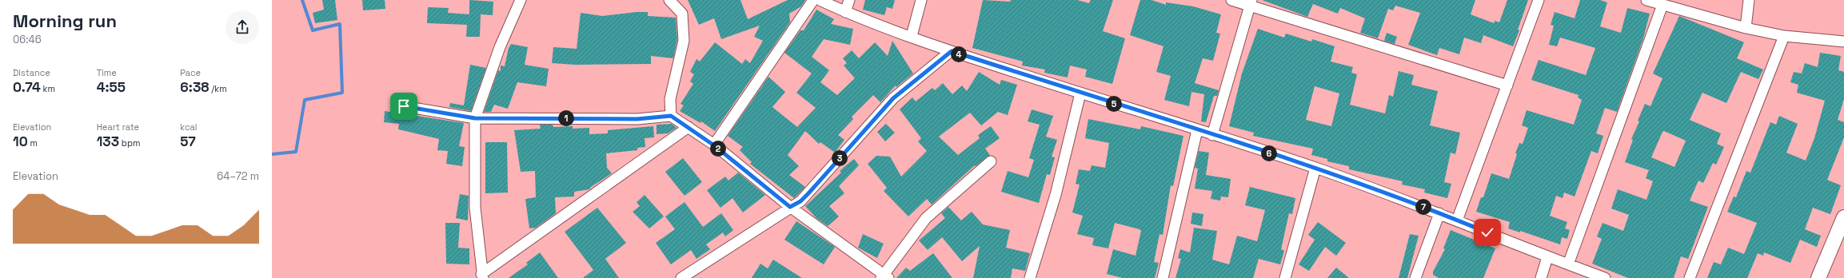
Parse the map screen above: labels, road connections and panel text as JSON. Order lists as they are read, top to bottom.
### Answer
{
  "page": {
    "heading": ["Morning run", "06:46"],
    "pins": [
      "4",
      "5",
      "1",
      "2",
      "6",
      "3",
      "7"
    ],
    "stats": [
      ["Distance", "0.74 km"],
      ["Time", "4:55"],
      ["Pace", "6:38 /km"],
      ["Elevation", "10 m"],
      ["Heart rate", "133 bpm"],
      ["kcal", "57"]
    ],
    "chart": ["Elevation", "64–72 m"]
  }
}
